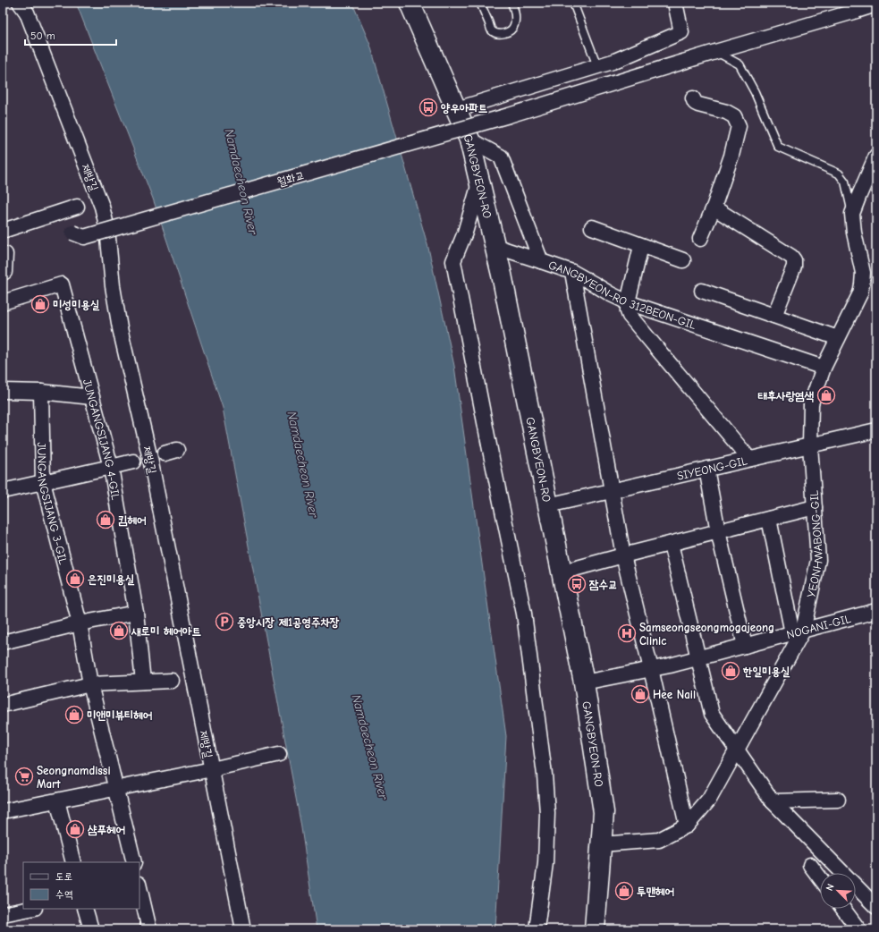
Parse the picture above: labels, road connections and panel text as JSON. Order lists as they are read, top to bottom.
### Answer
{
  "streets": {
    "street": [
      "GANGBYEON-RO",
      "제방길",
      "월화교",
      "GANGBYEON-RO 312BEON-GIL",
      "JUNGANGSIJANG 4-GIL",
      "SIYEONG-GIL",
      "JUNGANGSIJANG 3-GIL",
      "YEONHWABONG-GIL",
      "NOGANI-GIL"
    ]
  },
  "crossings": [
    ["GANGBYEON-RO", "GANGBYEON-RO 312BEON-GIL"],
    ["GANGBYEON-RO", "SIYEONG-GIL"],
    ["GANGBYEON-RO", "YEONHWABONG-GIL"],
    ["GANGBYEON-RO", "NOGANI-GIL"],
    ["GANGBYEON-RO 312BEON-GIL", "YEONHWABONG-GIL"],
    ["SIYEONG-GIL", "YEONHWABONG-GIL"],
    ["YEONHWABONG-GIL", "NOGANI-GIL"]
  ],
  "water": ["Namdaecheon River"],
  "places": {
    "bus stop": ["양우아파트", "잠수교"],
    "shop": [
      "미성미용실",
      "태후사랑염색",
      "킴헤어",
      "은진미용실",
      "새로미 헤어아트",
      "한일미용실",
      "Hee Nail",
      "미앤미뷰티헤어",
      "샴푸헤어",
      "투맨헤어"
    ],
    "parking": ["중앙시장 제1공영주차장"],
    "hospital": ["Samseongseongmogajeong Clinic"],
    "supermarket": ["Seongnamdissi Mart"]
  },
  "legend": ["도로", "수역"],
  "scale_bar": "50 m",
  "north": "top left"
}
